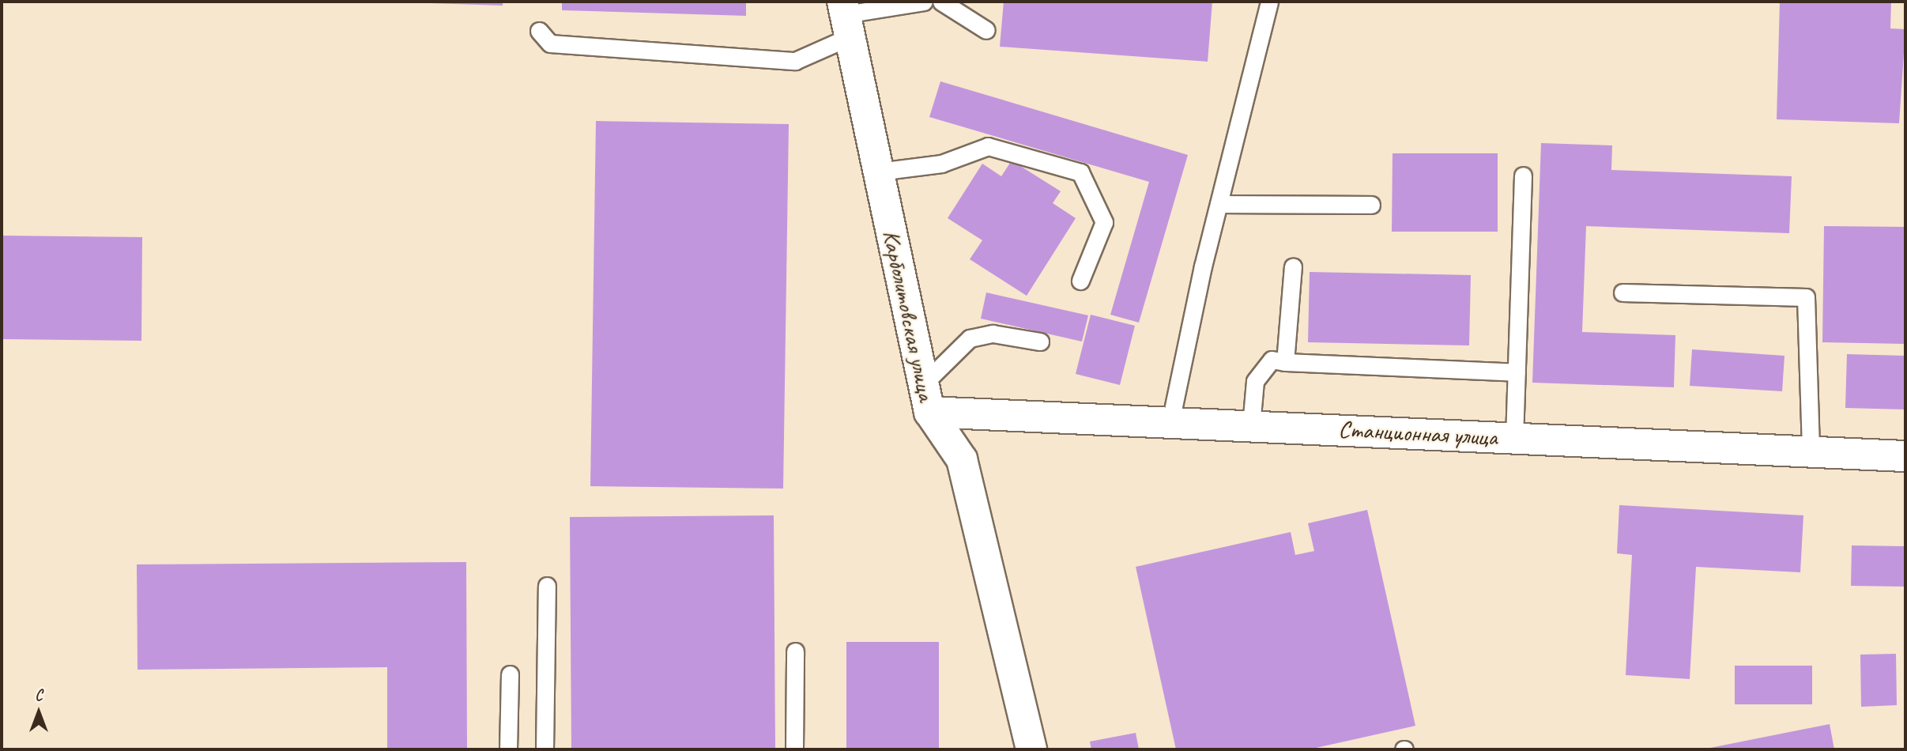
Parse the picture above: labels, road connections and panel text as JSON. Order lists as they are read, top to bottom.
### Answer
{
  "streets": {
    "street": ["Карболитовская улица", "Станционная улица"]
  },
  "crossings": [
    ["Карболитовская улица", "Станционная улица"]
  ],
  "north": "top"
}
